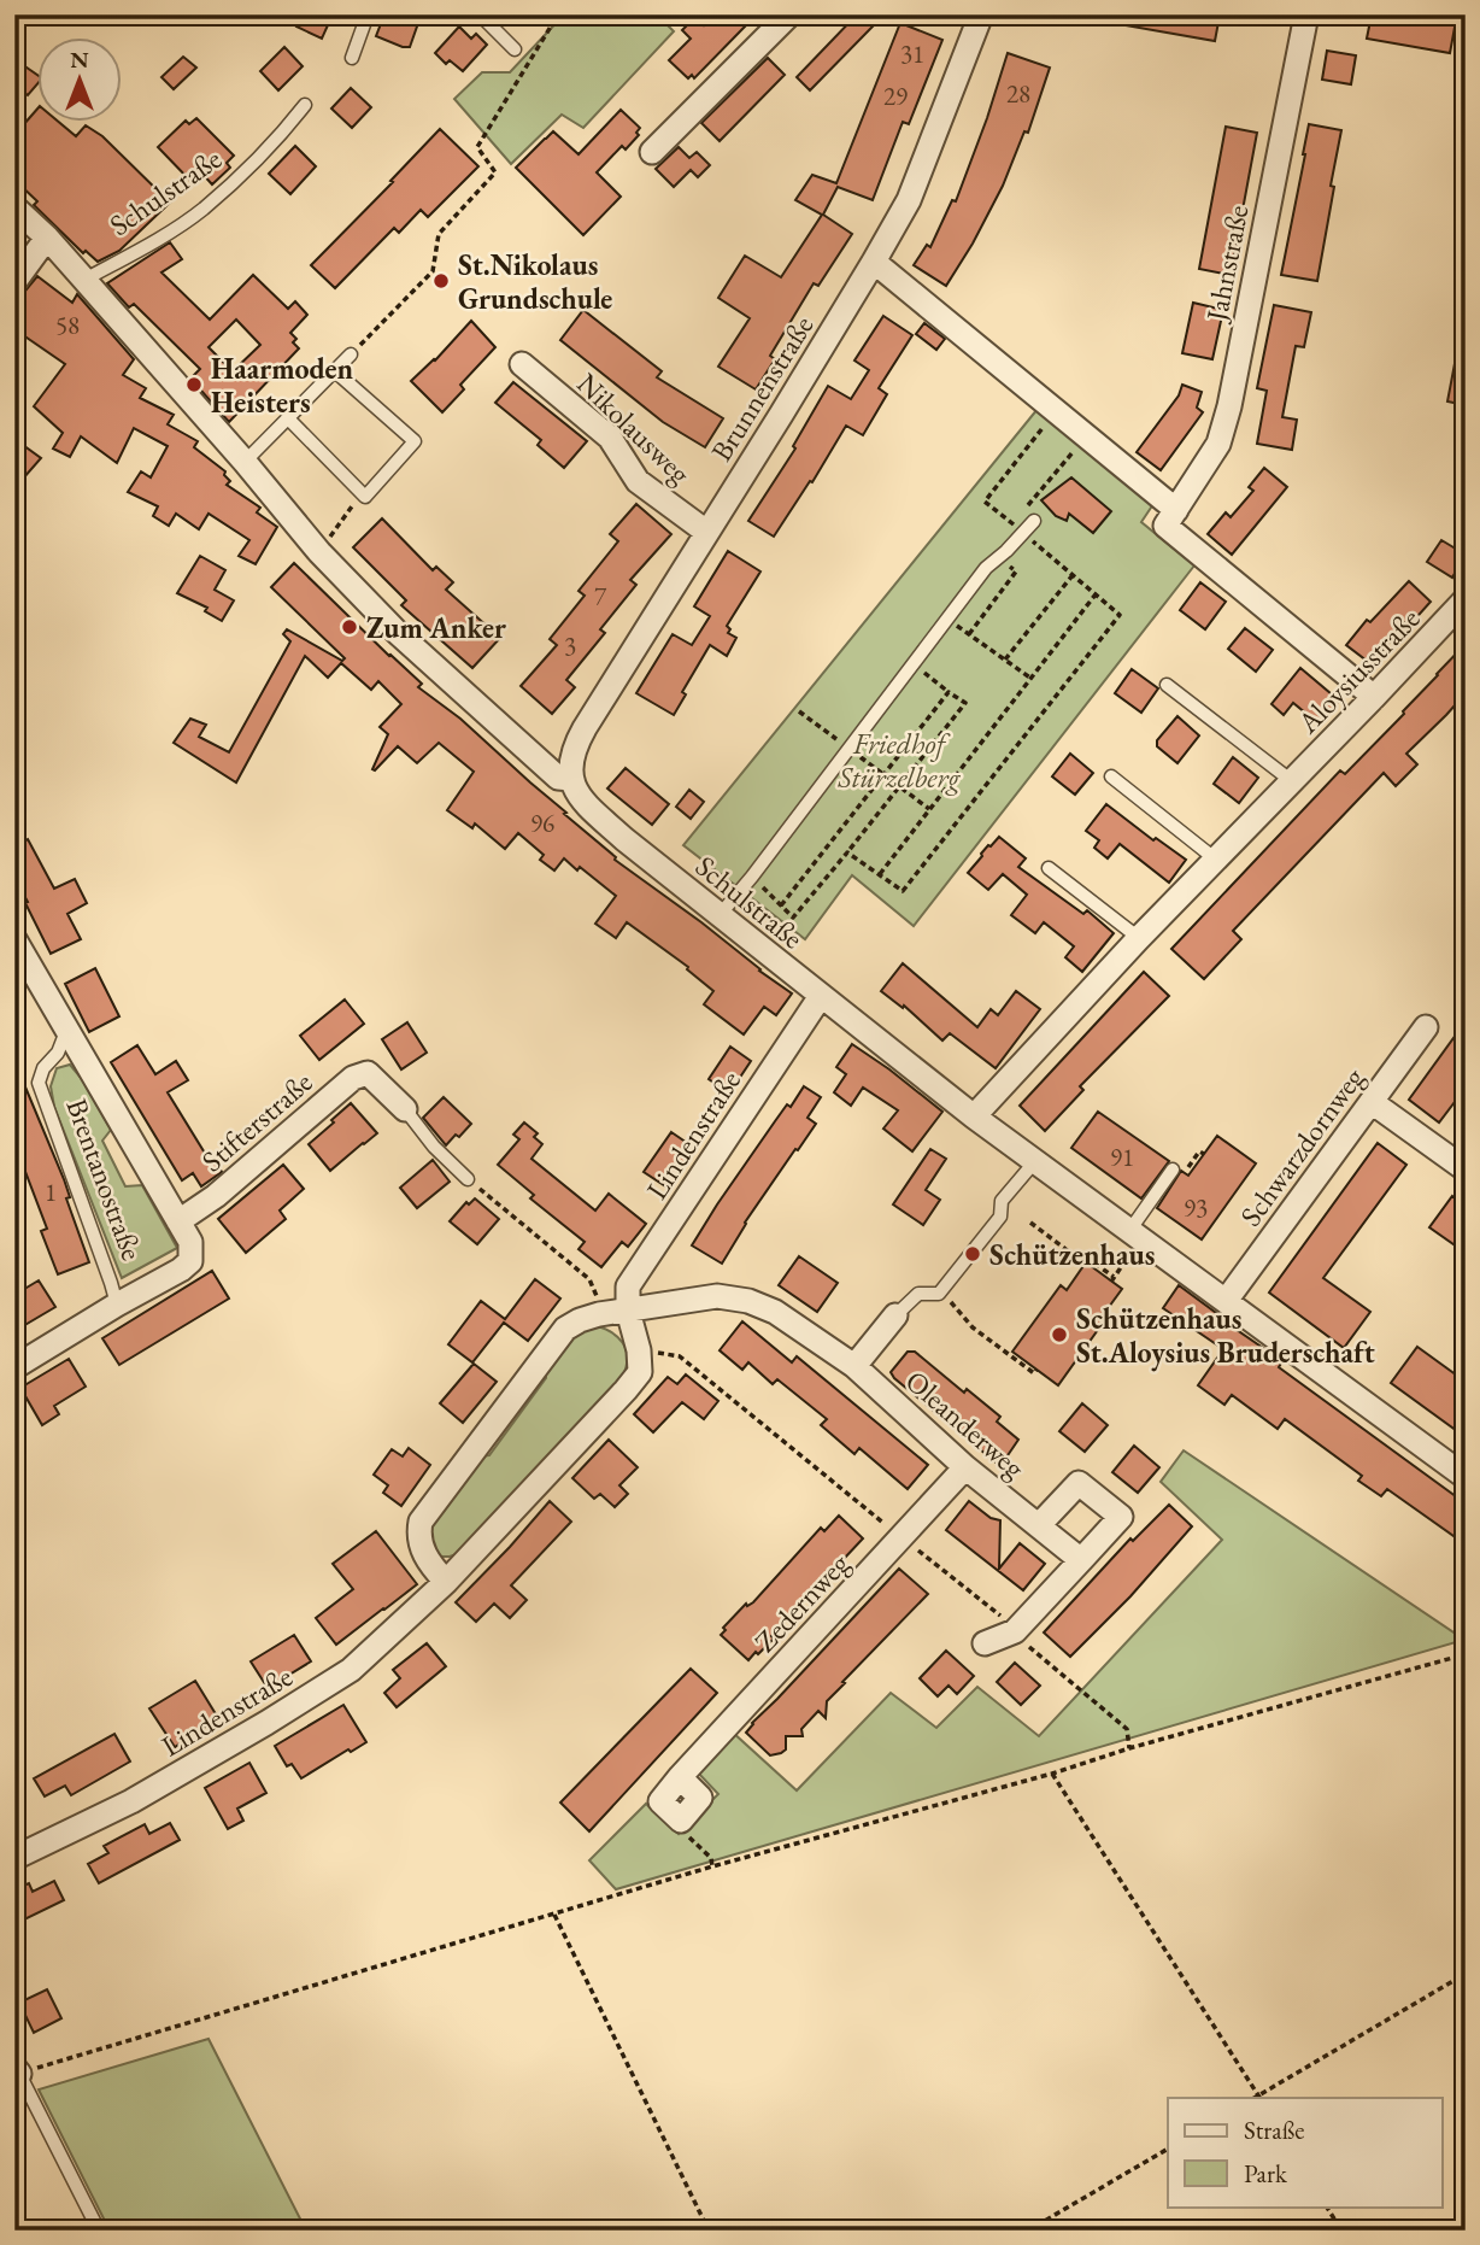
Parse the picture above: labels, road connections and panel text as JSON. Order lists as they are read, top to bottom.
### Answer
{
  "streets": {
    "street": [
      "Schulstraße",
      "Jahnstraße",
      "Brunnenstraße",
      "Nikolausweg",
      "Aloysiusstraße",
      "Stifterstraße",
      "Lindenstraße",
      "Schwarzdornweg",
      "Brentanostraße",
      "Oleanderweg",
      "Zedernweg"
    ]
  },
  "crossings": [
    ["Schulstraße", "Brunnenstraße"],
    ["Schulstraße", "Aloysiusstraße"],
    ["Schulstraße", "Lindenstraße"],
    ["Schulstraße", "Schwarzdornweg"],
    ["Brunnenstraße", "Nikolausweg"],
    ["Stifterstraße", "Brentanostraße"],
    ["Lindenstraße", "Oleanderweg"],
    ["Oleanderweg", "Zedernweg"]
  ],
  "parks": ["Friedhof Stürzelberg"],
  "places": [
    "St.Nikolaus Grundschule",
    "Haarmoden Heisters",
    "Zum Anker",
    "Schützenhaus",
    "Schützenhaus St.Aloysius Bruderschaft"
  ],
  "house_numbers": [
    "31",
    "28",
    "29",
    "58",
    "7",
    "3",
    "96",
    "91",
    "1",
    "93"
  ],
  "legend": ["Straße", "Park"],
  "north": "top"
}
